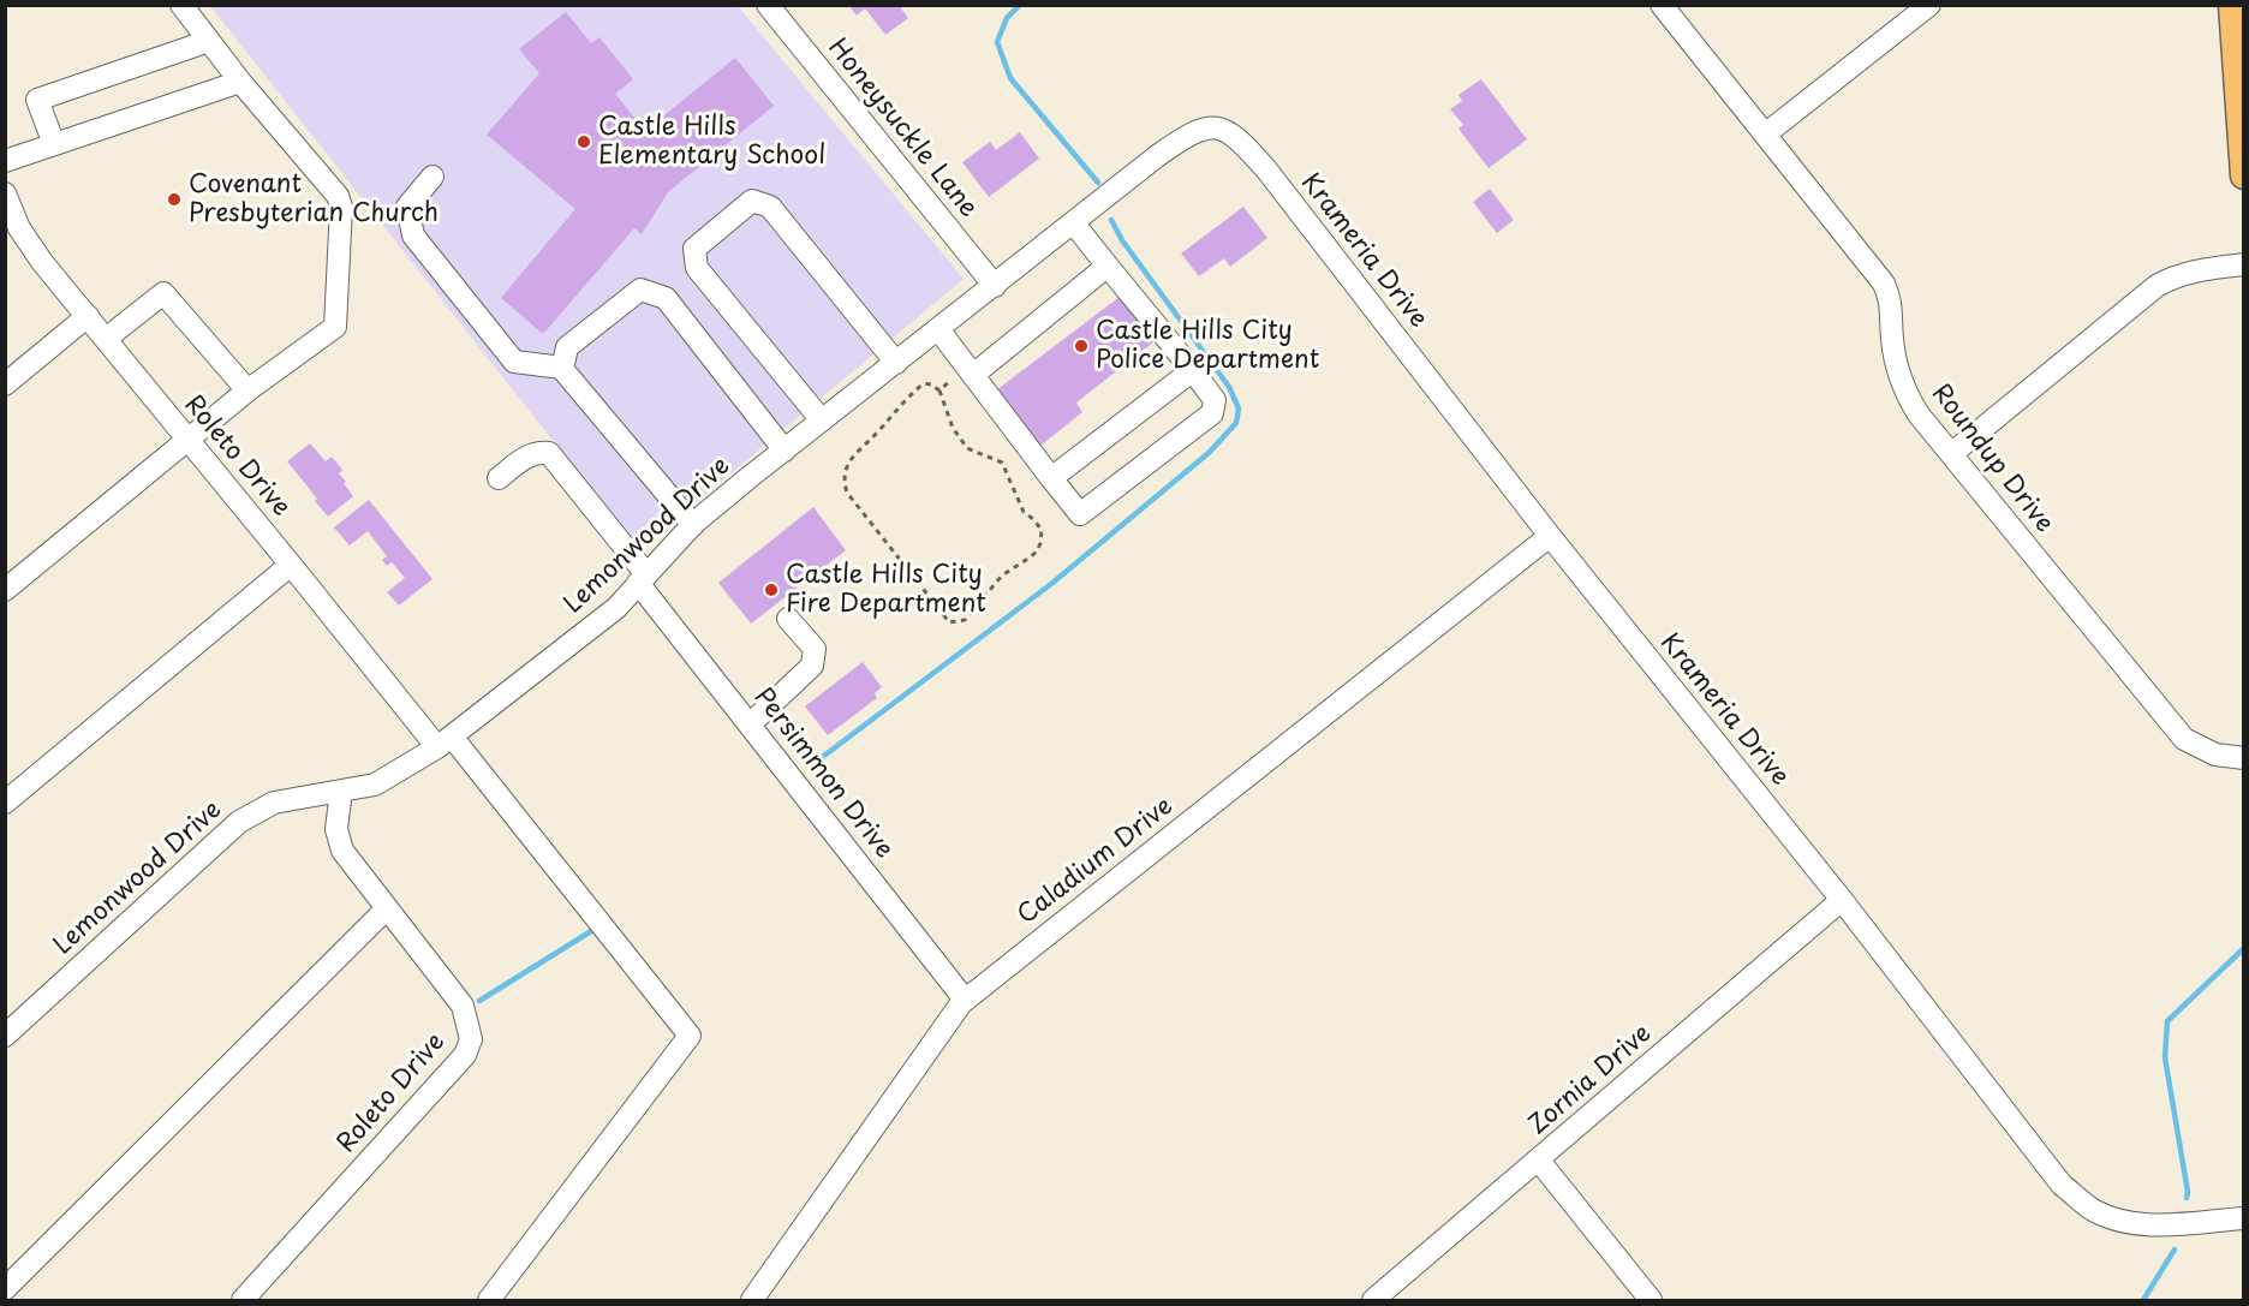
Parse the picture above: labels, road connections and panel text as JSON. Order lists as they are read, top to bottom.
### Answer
{
  "streets": {
    "street": [
      "Honeysuckle Lane",
      "Krameria Drive",
      "Roleto Drive",
      "Roundup Drive",
      "Lemonwood Drive",
      "Persimmon Drive",
      "Caladium Drive",
      "Zornia Drive"
    ]
  },
  "crossings": [
    ["Honeysuckle Lane", "Lemonwood Drive"],
    ["Krameria Drive", "Lemonwood Drive"],
    ["Krameria Drive", "Caladium Drive"],
    ["Krameria Drive", "Zornia Drive"],
    ["Roleto Drive", "Lemonwood Drive"],
    ["Lemonwood Drive", "Persimmon Drive"],
    ["Persimmon Drive", "Caladium Drive"]
  ],
  "places": [
    "Castle Hills Elementary School",
    "Covenant Presbyterian Church",
    "Castle Hills City Police Department",
    "Castle Hills City Fire Department"
  ]
}
